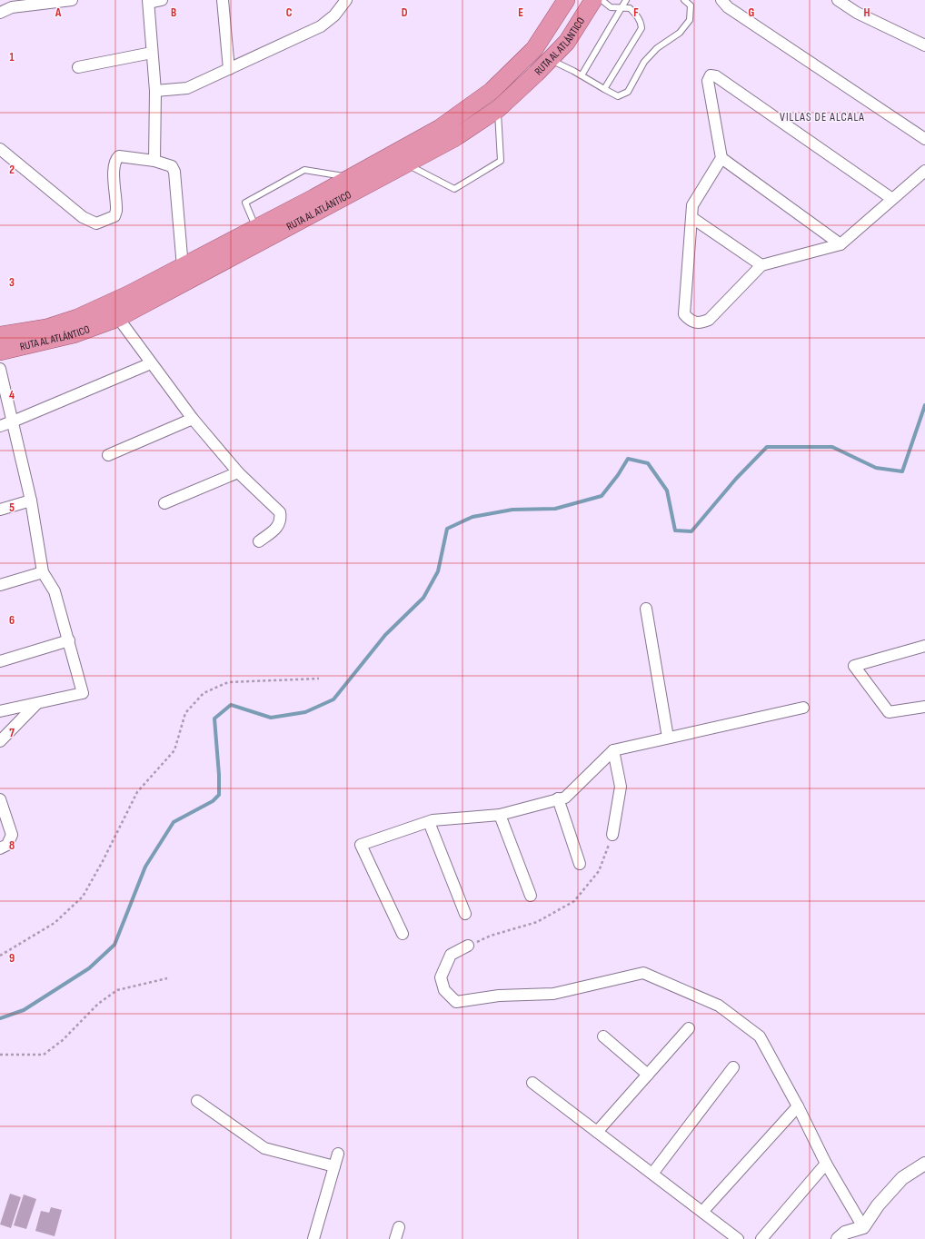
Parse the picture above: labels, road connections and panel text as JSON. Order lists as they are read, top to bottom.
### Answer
{
  "streets": {
    "highway": ["RUTA AL ATLÁNTICO"]
  },
  "districts": ["VILLAS DE ALCALA"],
  "grid": {
    "columns": [
      "A",
      "B",
      "C",
      "D",
      "E",
      "F",
      "G",
      "H"
    ],
    "rows": [
      "1",
      "2",
      "3",
      "4",
      "5",
      "6",
      "7",
      "8",
      "9"
    ]
  }
}
